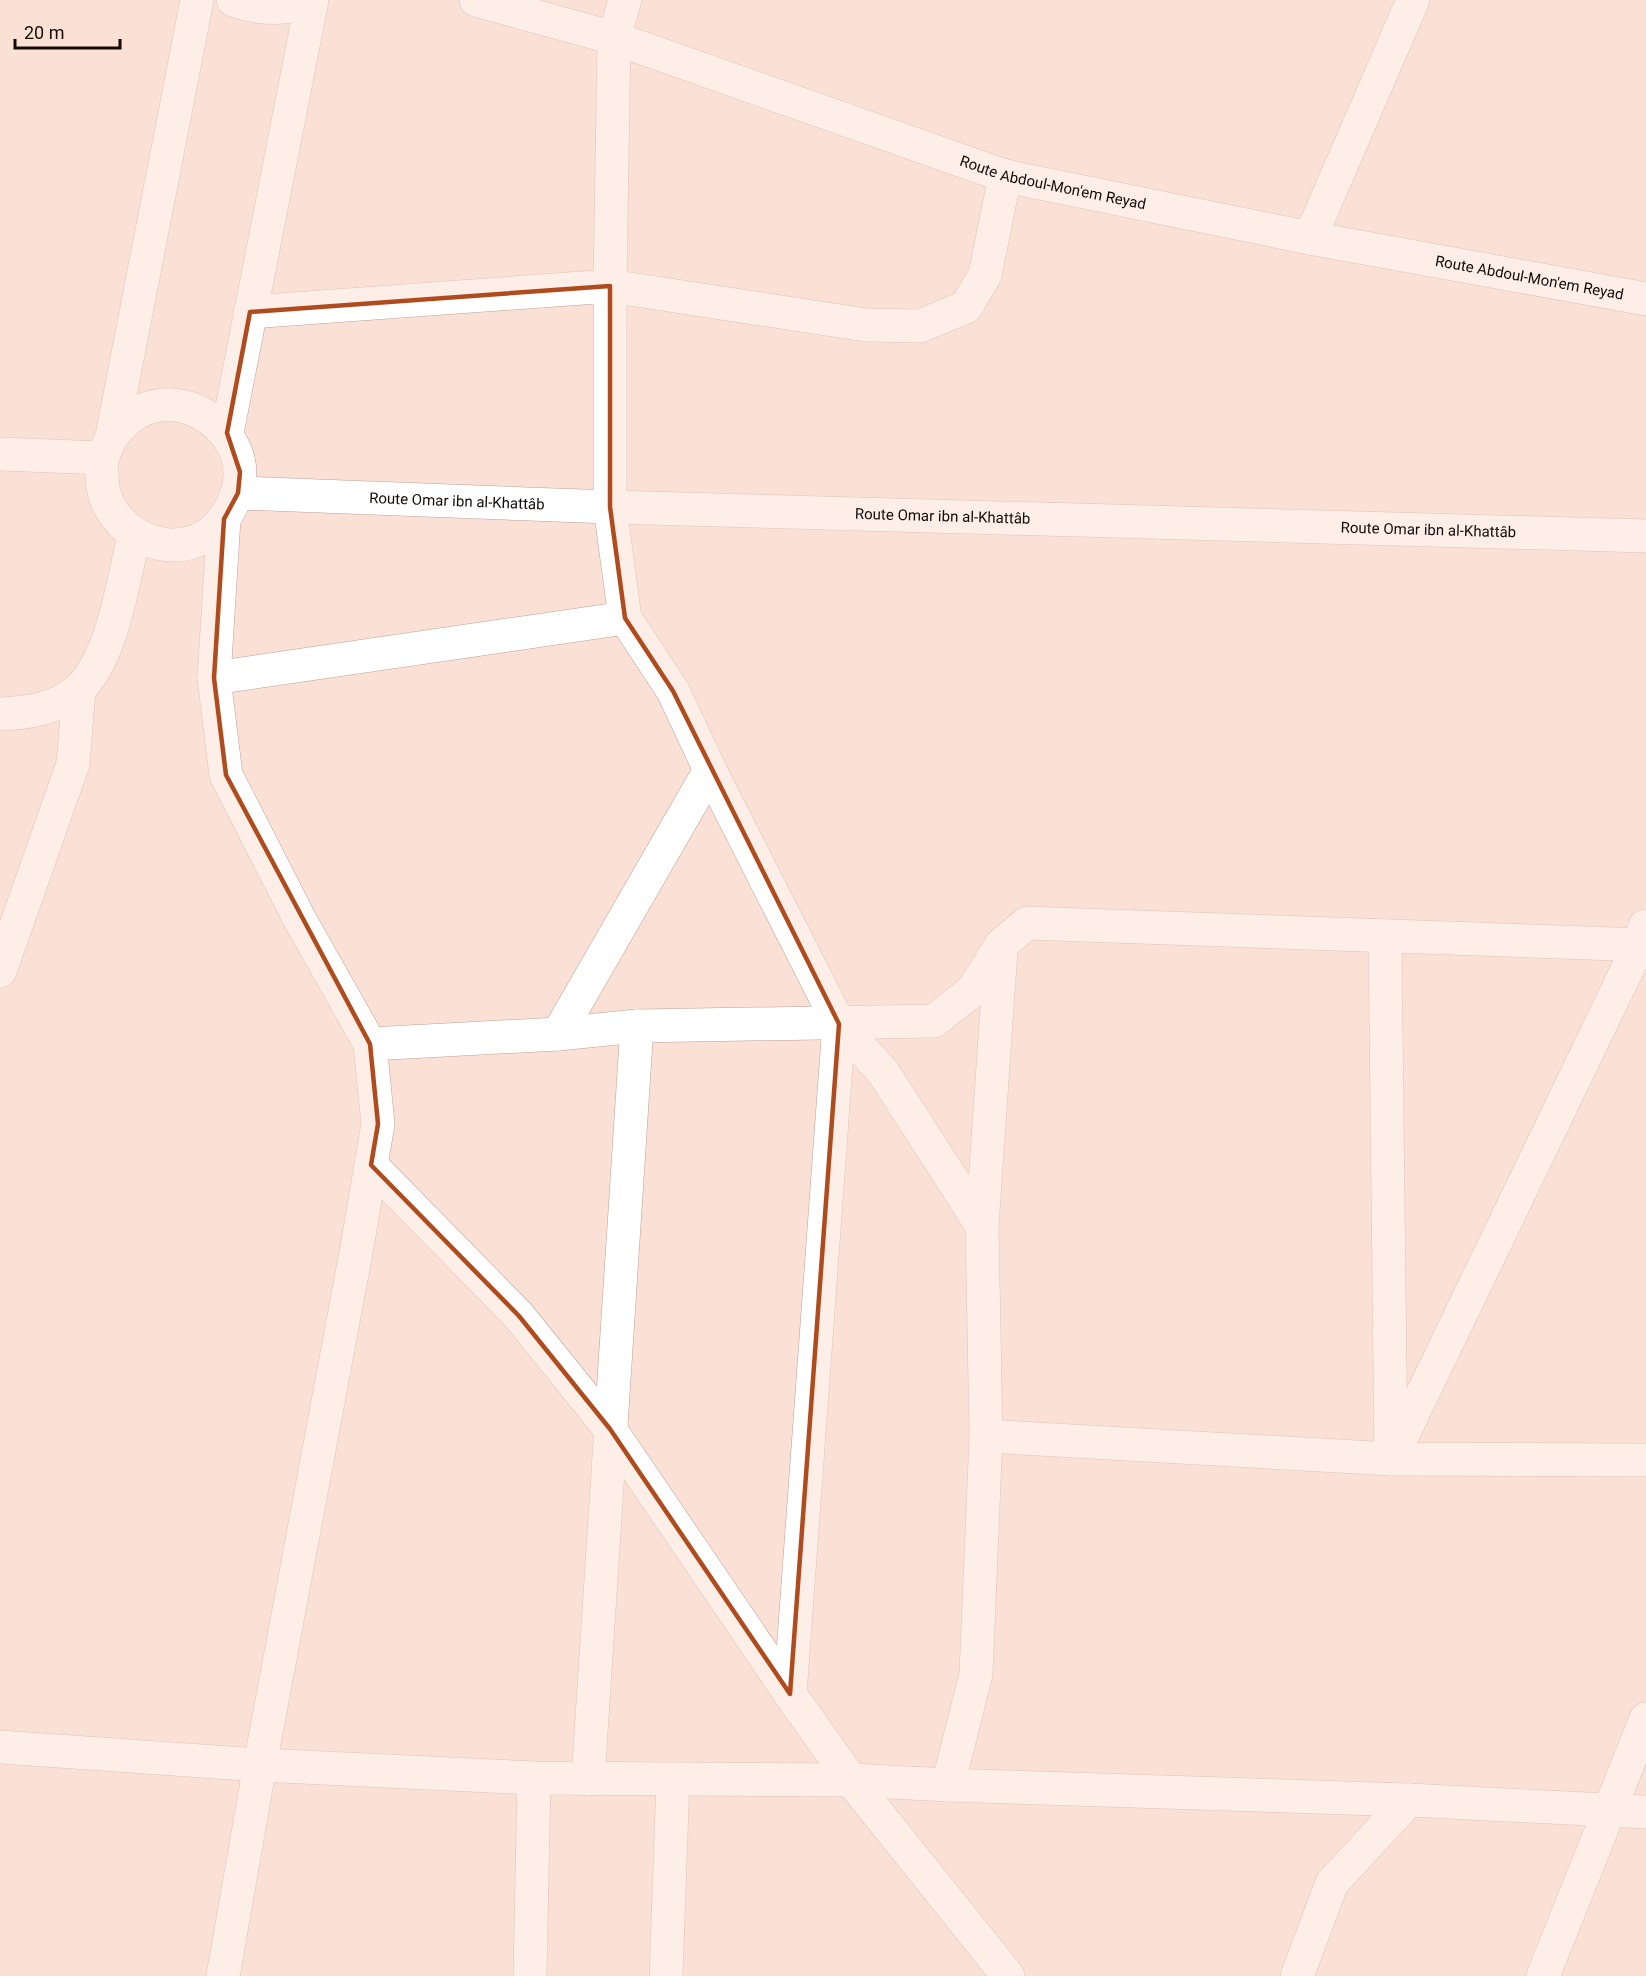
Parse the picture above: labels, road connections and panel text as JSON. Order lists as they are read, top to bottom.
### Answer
{
  "streets": {
    "street": ["Route Abdoul-Mon'em Reyad", "Route Omar ibn al-Khattâb"]
  },
  "scale_bar": "20 m"
}
